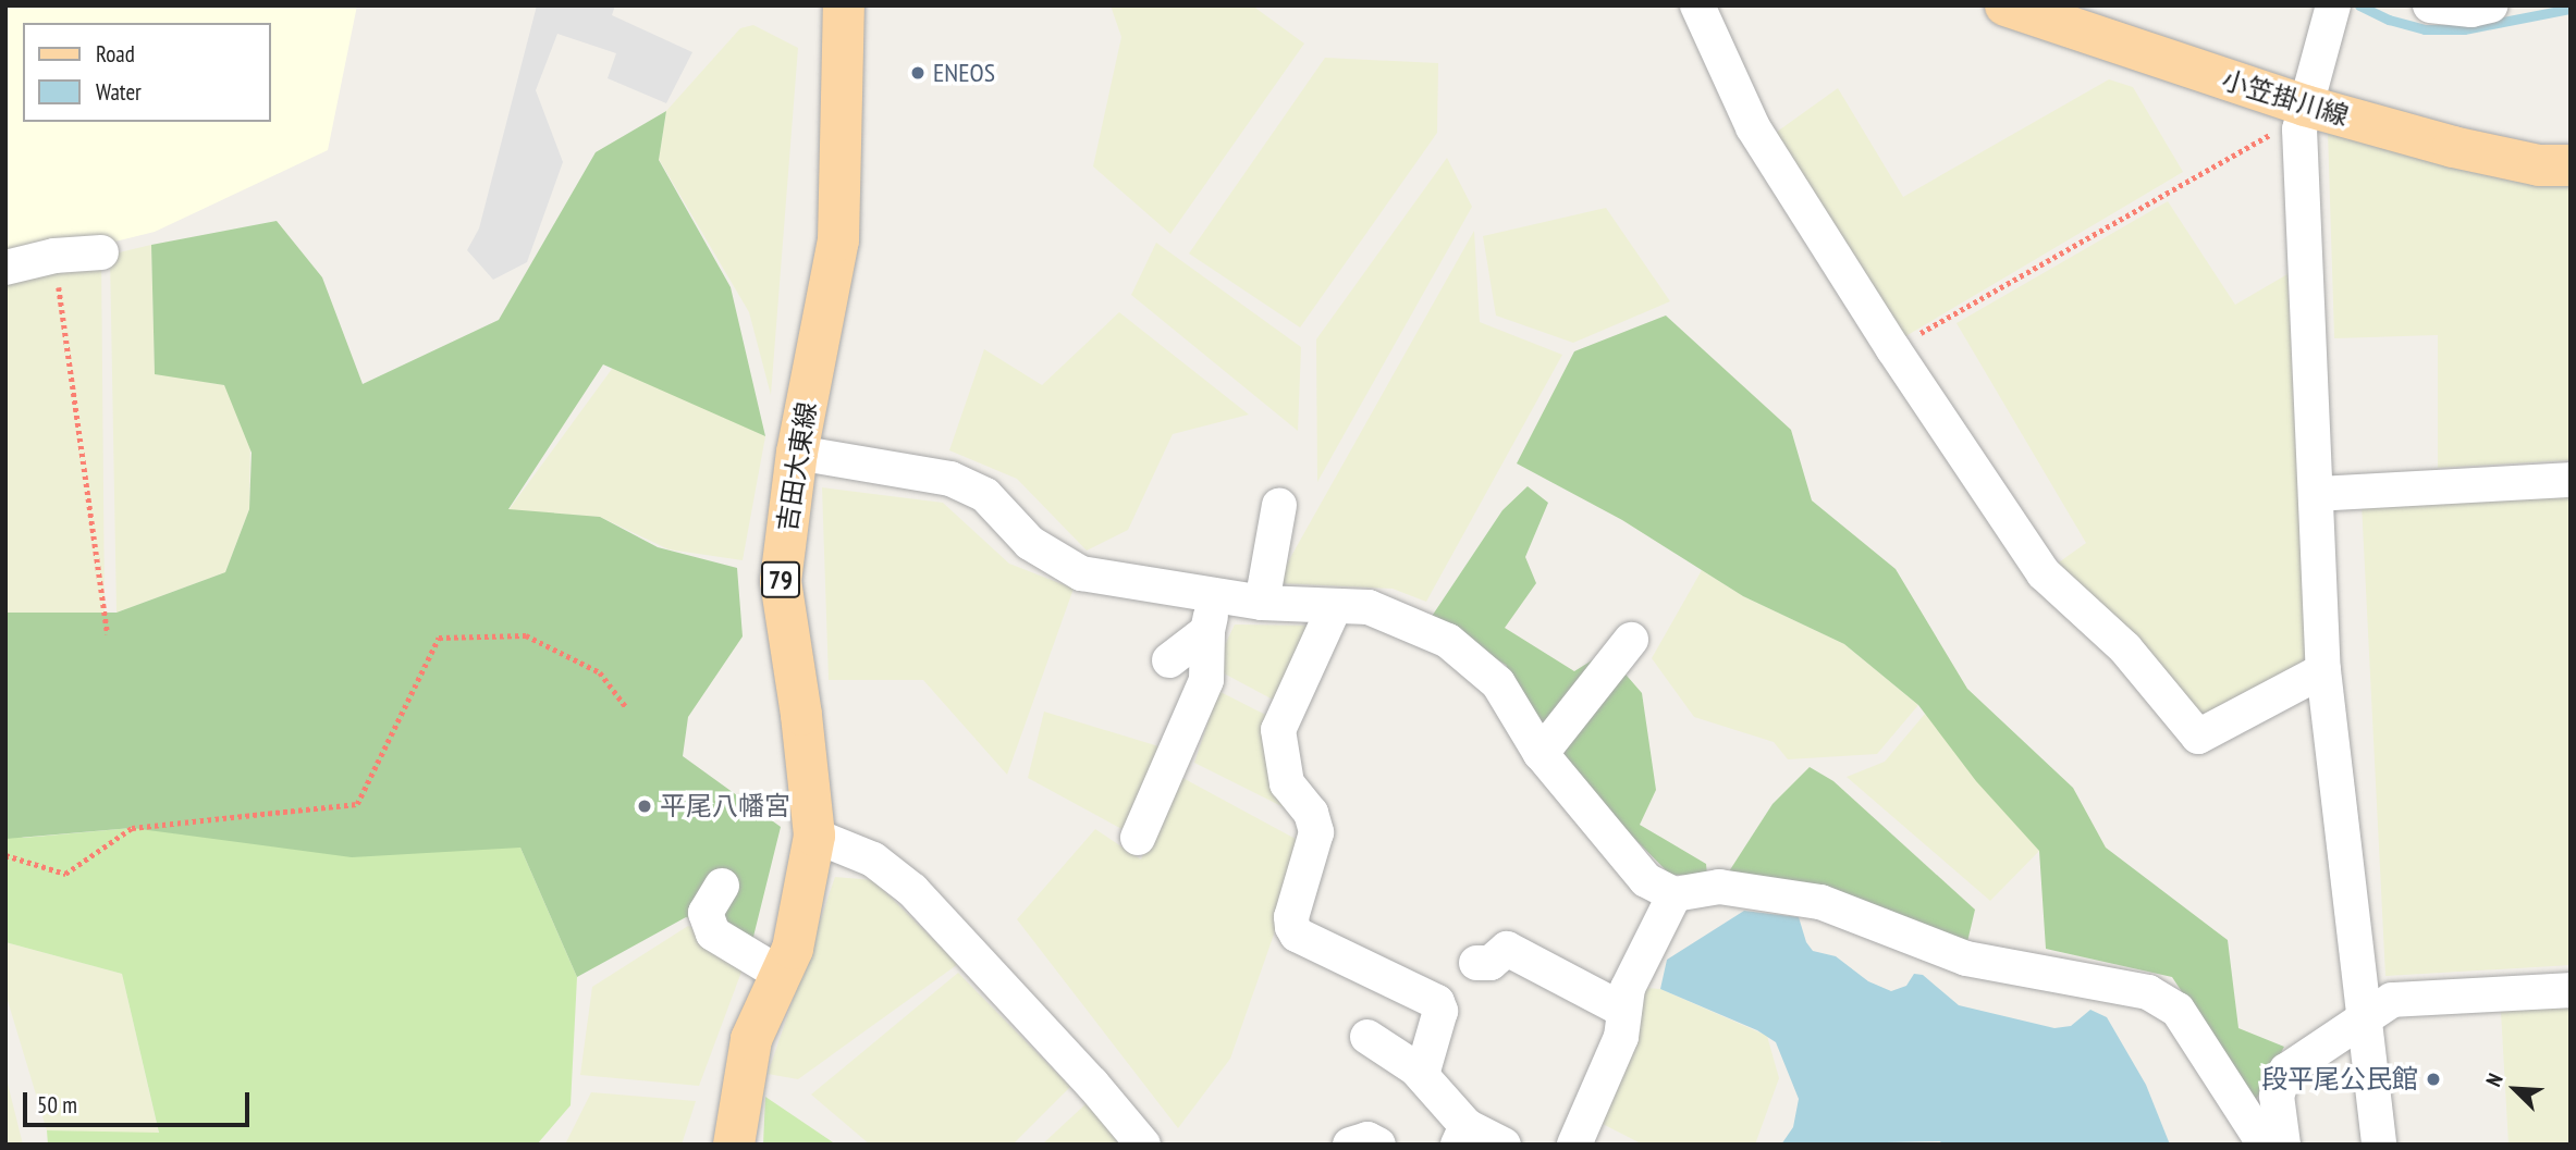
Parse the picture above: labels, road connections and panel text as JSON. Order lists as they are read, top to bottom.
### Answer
{
  "streets": {
    "main road": ["小笠掛川線", "吉田大東線", "79"]
  },
  "places": ["ENEOS", "平尾八幡宮", "段平尾公民館"],
  "legend": ["Road", "Water"],
  "scale_bar": "50 m",
  "north": "top left"
}
